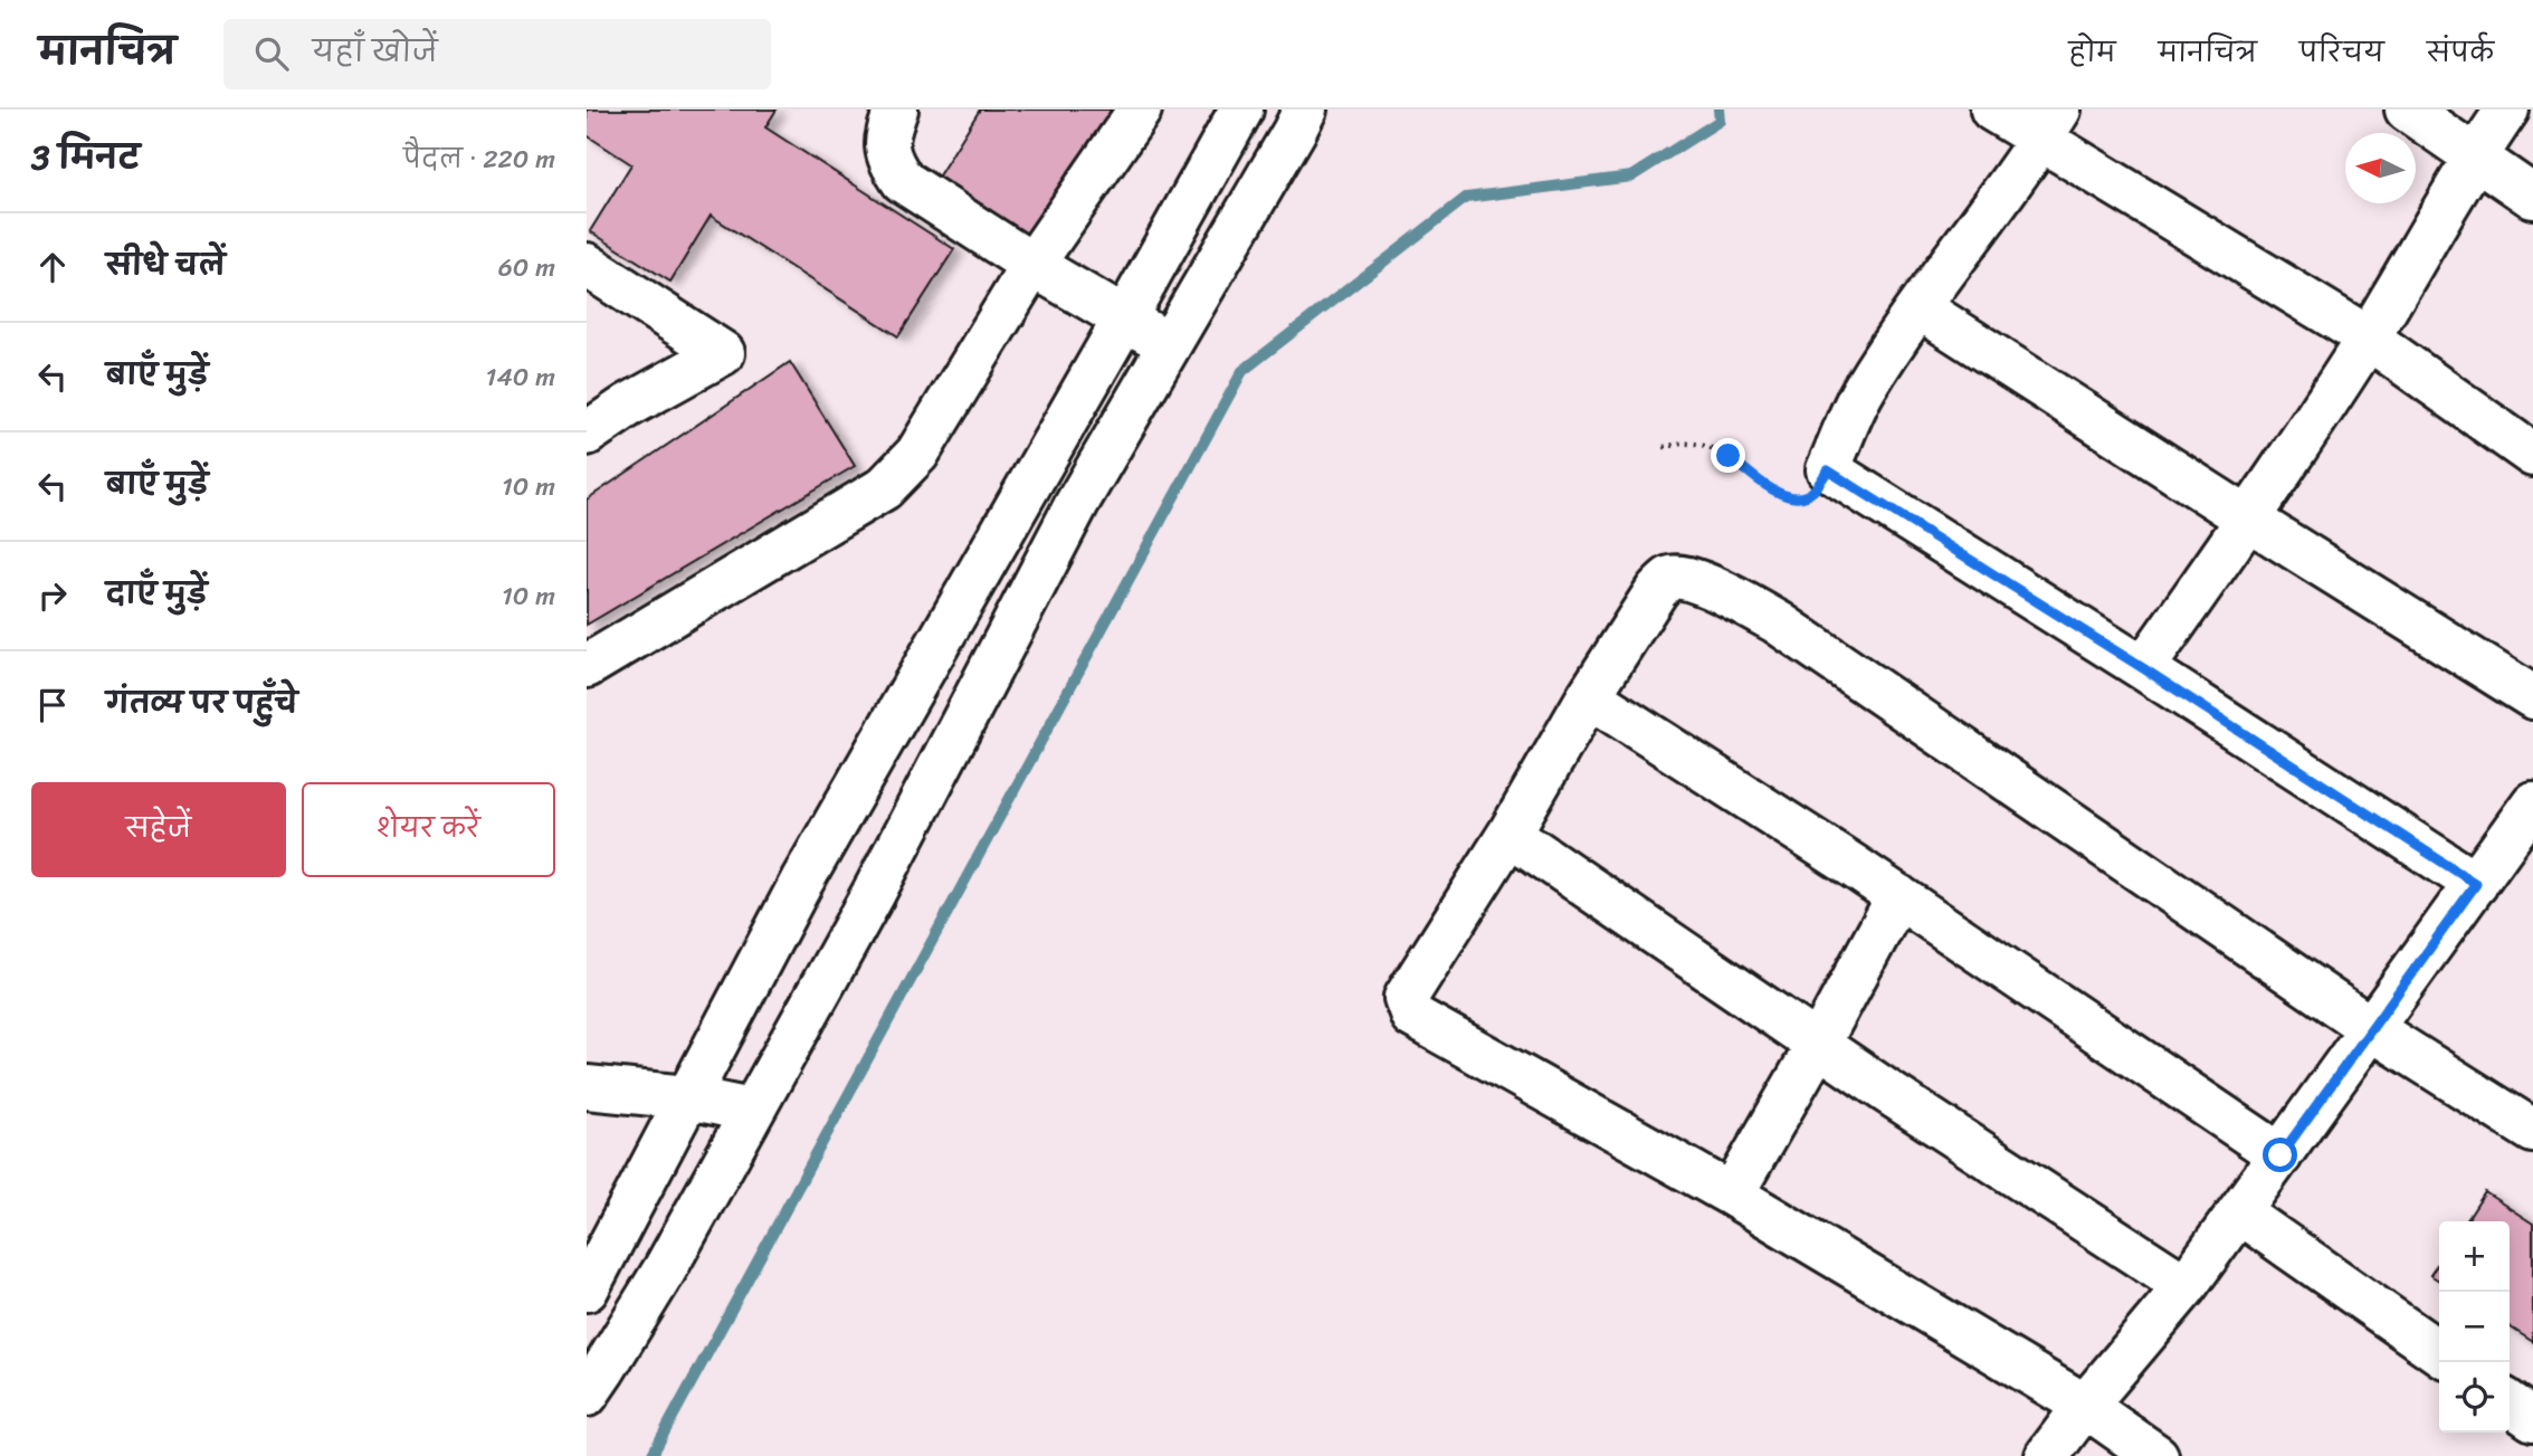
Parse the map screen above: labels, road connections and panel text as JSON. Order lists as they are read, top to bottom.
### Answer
{
  "north": "left",
  "page": {
    "header": "मानचित्र",
    "search": "यहाँ खोजें",
    "nav": [
      "होम",
      "मानचित्र",
      "परिचय",
      "संपर्क"
    ],
    "heading": ["3 मिनट", "पैदल · 220 m"],
    "list": [
      ["सीधे चलें", "60 m"],
      ["बाएँ मुड़ें", "140 m"],
      ["बाएँ मुड़ें", "10 m"],
      ["दाएँ मुड़ें", "10 m"],
      "गंतव्य पर पहुँचे"
    ],
    "buttons": ["सहेजें", "शेयर करें"],
    "map_buttons": ["+", "−"]
  }
}
